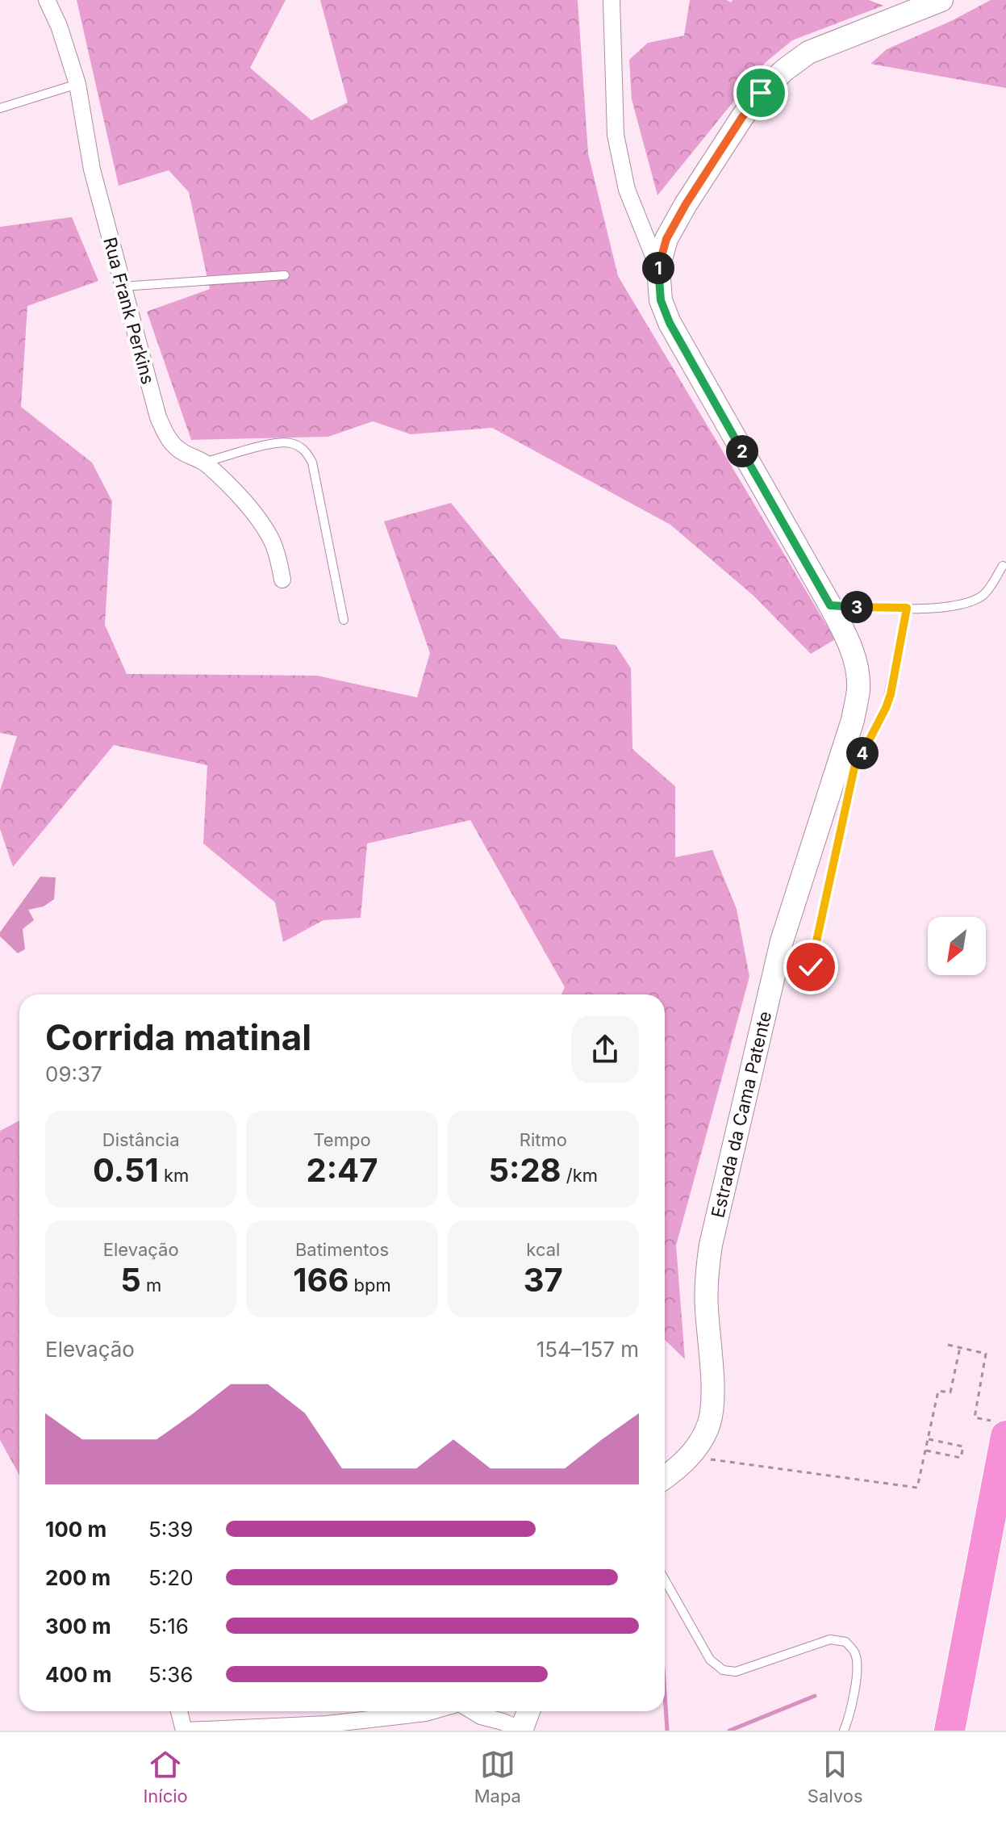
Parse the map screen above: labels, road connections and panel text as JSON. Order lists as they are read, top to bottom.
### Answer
{
  "streets": {
    "street": ["Rua Frank Perkins", "Estrada da Cama Patente"]
  },
  "north": "bottom left",
  "page": {
    "pins": [
      "1",
      "2",
      "3",
      "4"
    ],
    "heading": ["Corrida matinal", "09:37"],
    "stats": [
      ["Distância", "0.51 km"],
      ["Tempo", "2:47"],
      ["Ritmo", "5:28 /km"],
      ["Elevação", "5 m"],
      ["Batimentos", "166 bpm"],
      ["kcal", "37"]
    ],
    "chart": ["Elevação", "154–157 m"],
    "list": [
      {
        "name": "100 m",
        "note": "5:39"
      },
      {
        "name": "200 m",
        "note": "5:20"
      },
      {
        "name": "300 m",
        "note": "5:16"
      },
      {
        "name": "400 m",
        "note": "5:36"
      }
    ],
    "tabs": ["Início", "Mapa", "Salvos"]
  }
}
